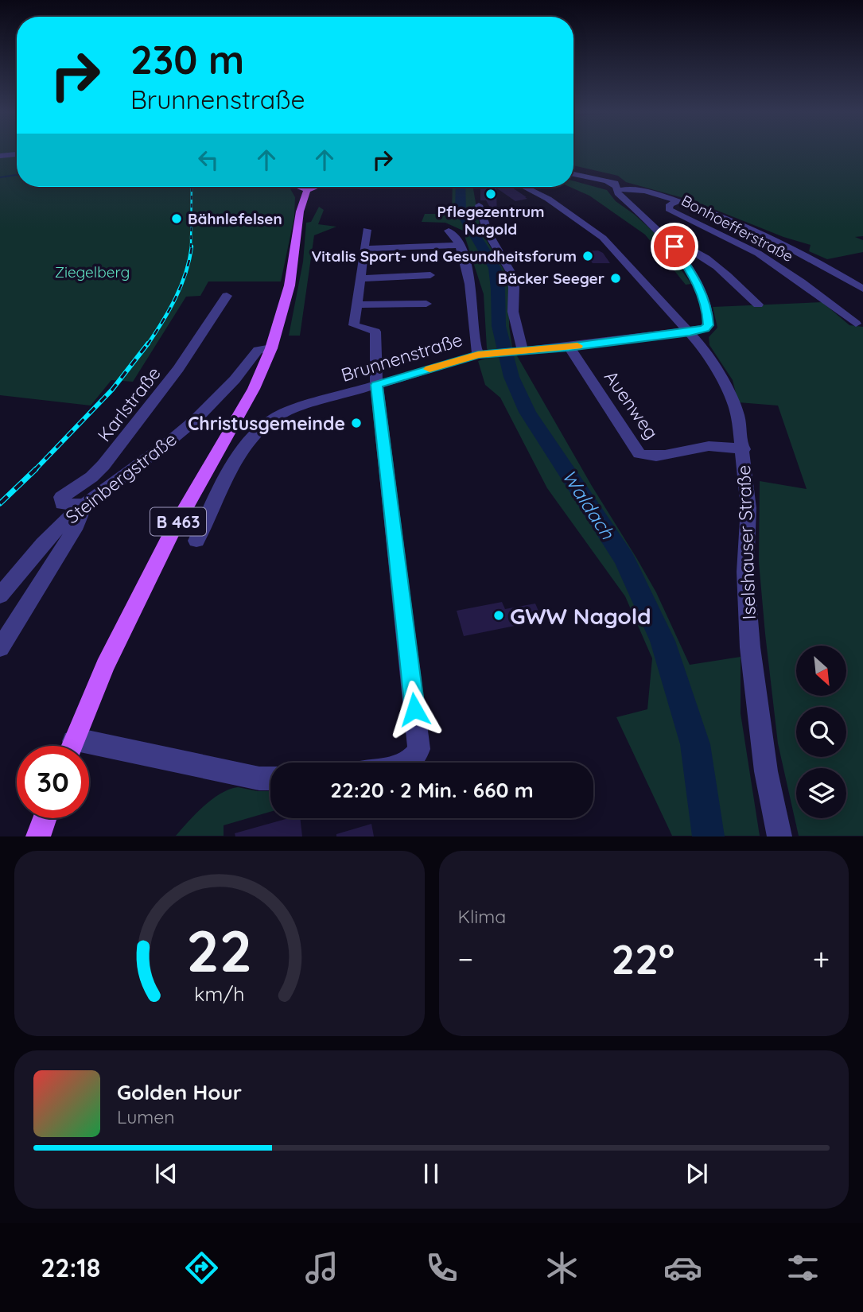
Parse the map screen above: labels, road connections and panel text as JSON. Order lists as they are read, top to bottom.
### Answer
{
  "streets": {
    "main road": ["B 463"],
    "street": [
      "Bonhoefferstraße",
      "Brunnenstraße",
      "Karlstraße",
      "Auenweg",
      "Steinbergstraße",
      "Iselshauser Straße"
    ]
  },
  "crossings": [
    ["Brunnenstraße", "Auenweg"],
    ["Brunnenstraße", "Iselshauser Straße"],
    ["Karlstraße", "Steinbergstraße"],
    ["Auenweg", "Iselshauser Straße"],
    ["Steinbergstraße", "B 463"]
  ],
  "water": ["Waldach"],
  "parks": ["Ziegelberg"],
  "places": [
    "Pflegezentrum Nagold",
    "Bähnlefelsen",
    "Vitalis Sport- und Gesundheitsforum",
    "Bäcker Seeger",
    "Christusgemeinde",
    "GWW Nagold"
  ],
  "north": "bottom right",
  "page": {
    "turn": ["230 m", "Brunnenstraße"],
    "limit": "30",
    "trip": "22:20 · 2 Min. · 660 m",
    "tile": "Klima",
    "heat": ["−", "22°", "+"],
    "song": ["Golden Hour", "Lumen"],
    "tabs": "22:18",
    "gauge": ["22", "km/h"]
  }
}
